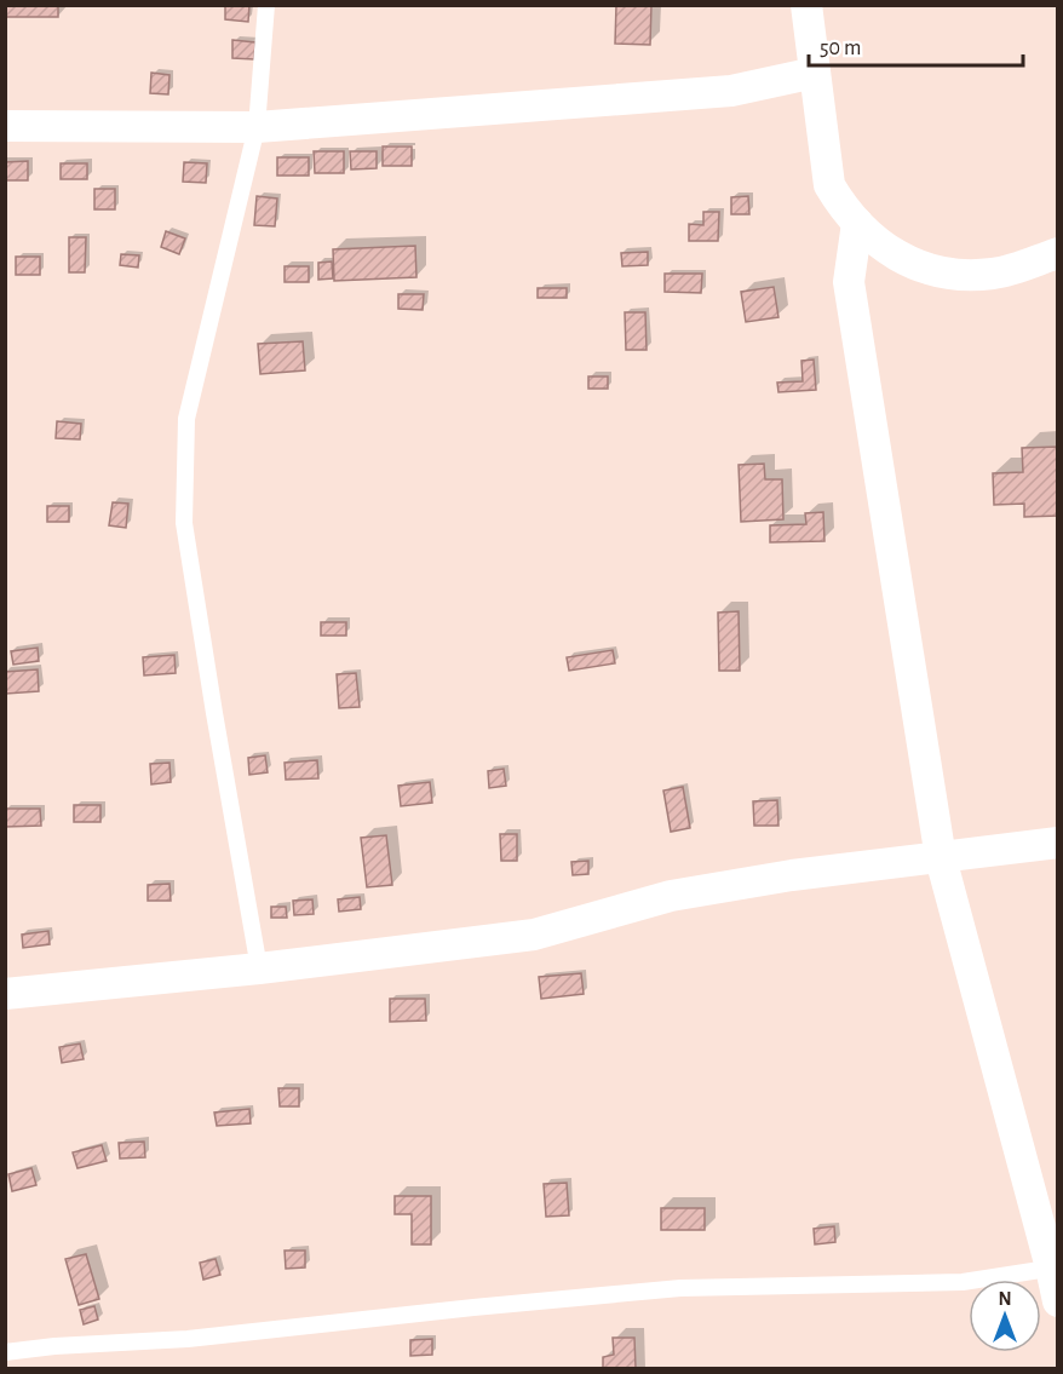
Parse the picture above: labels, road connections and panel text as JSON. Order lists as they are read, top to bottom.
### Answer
{
  "scale_bar": "50 m",
  "north": "top"
}
